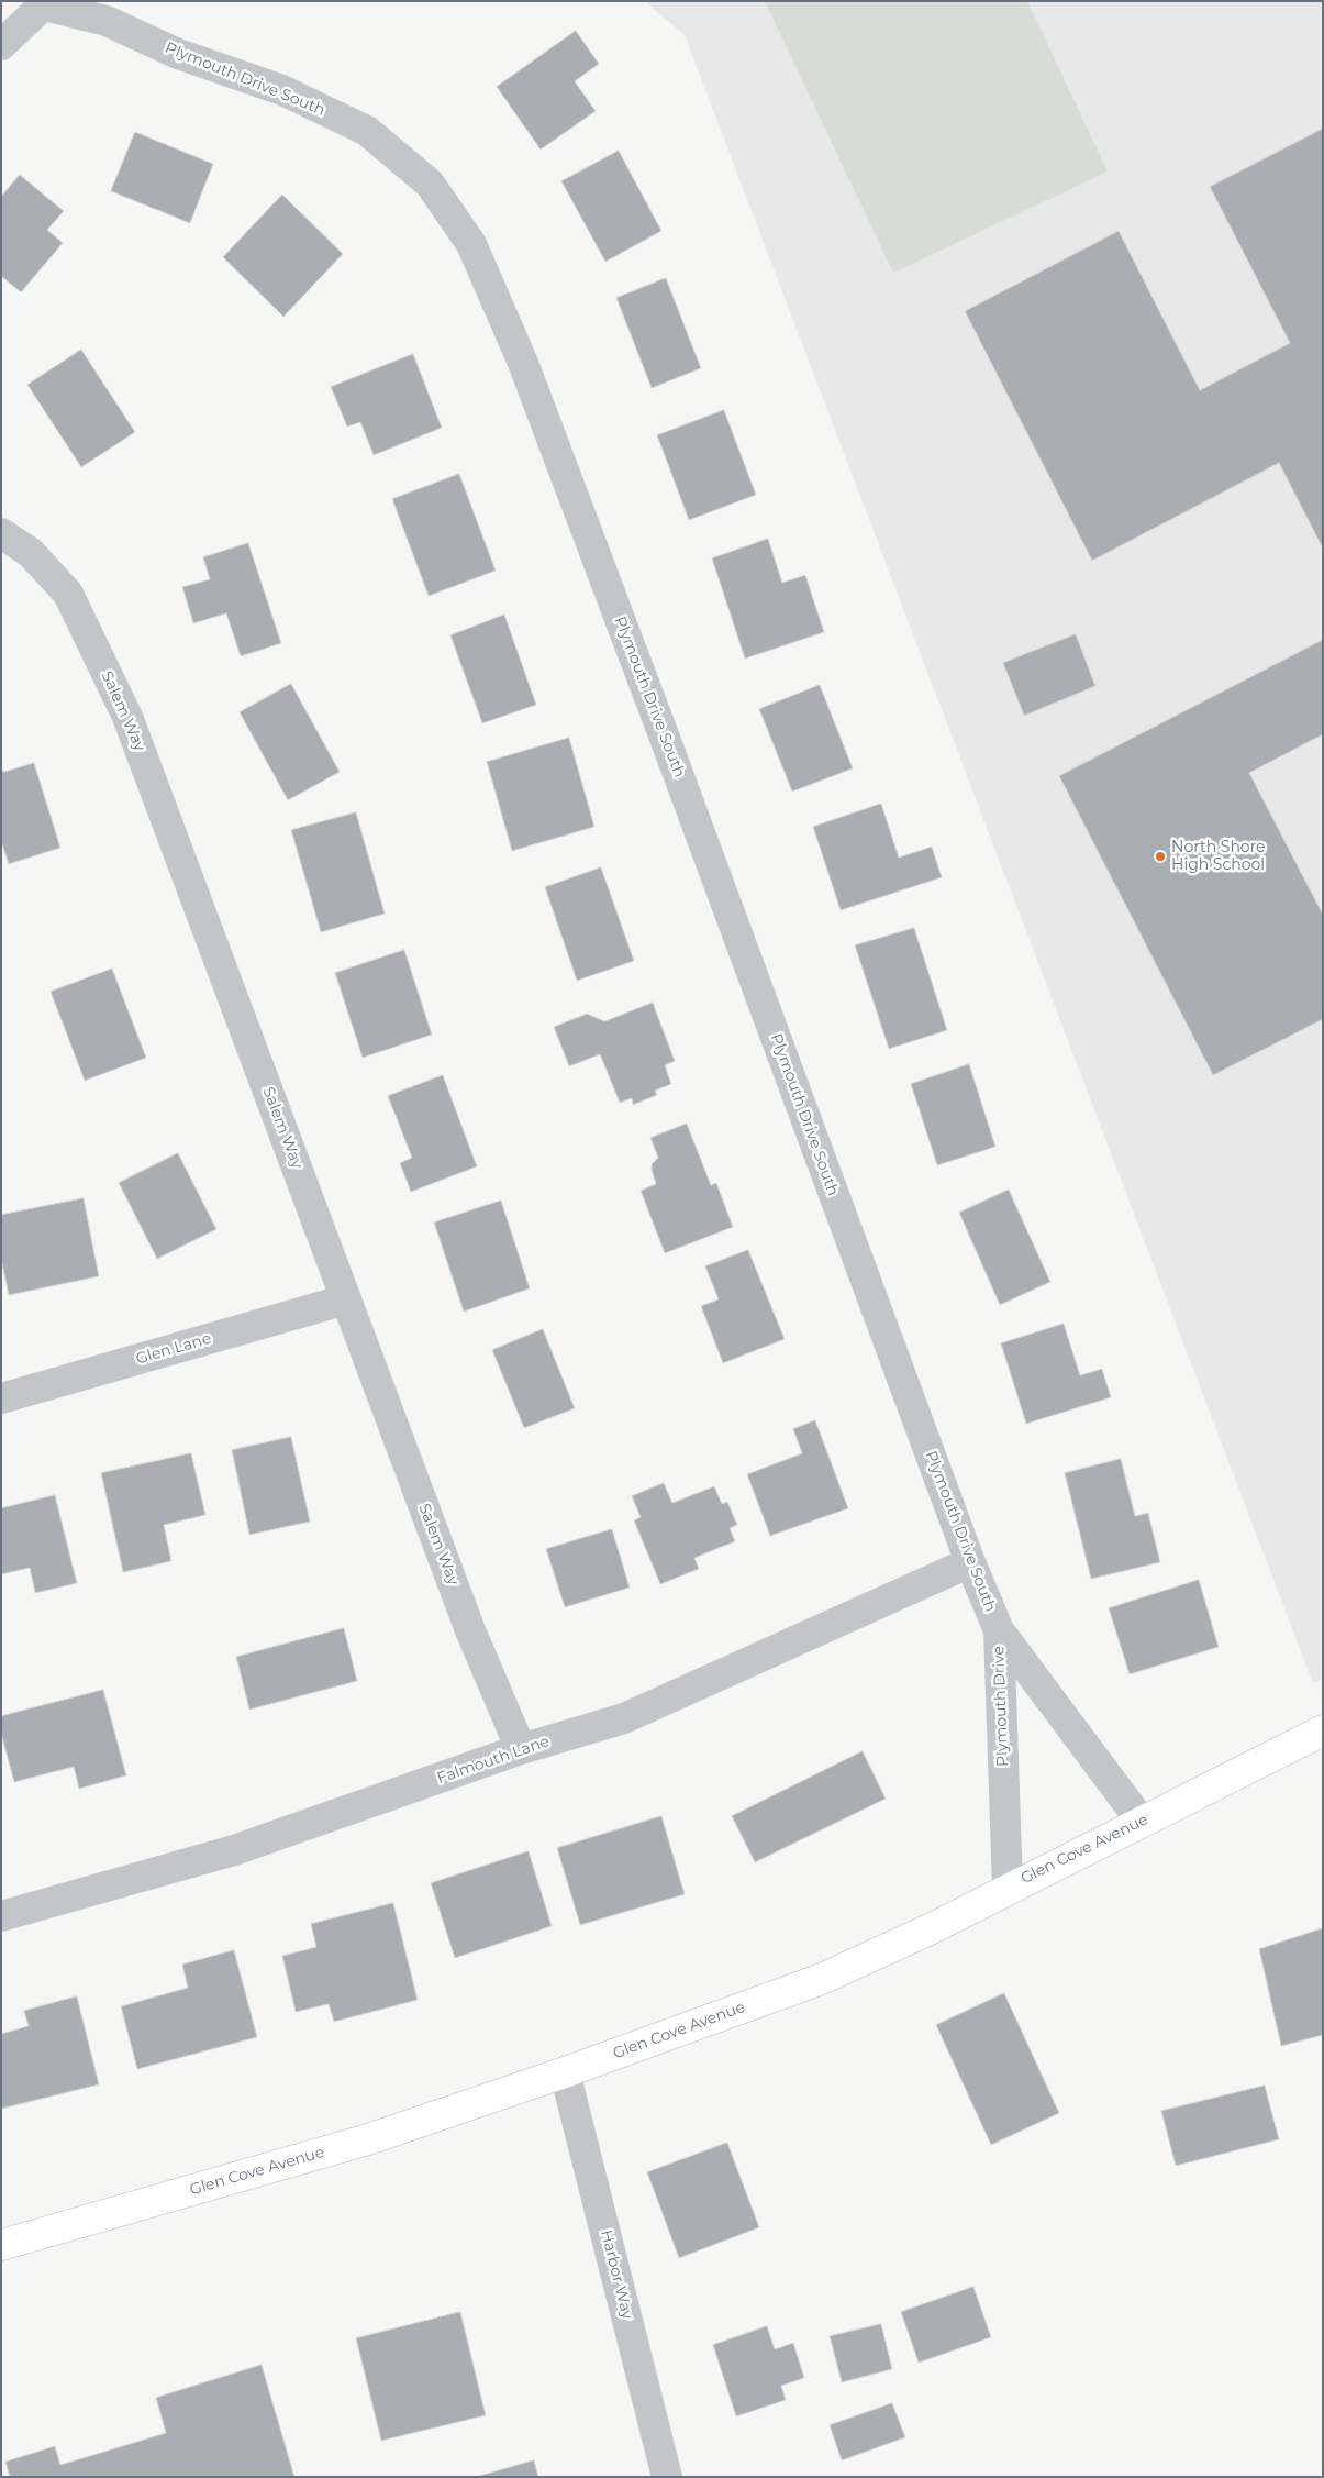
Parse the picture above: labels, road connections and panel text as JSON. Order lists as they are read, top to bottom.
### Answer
{
  "streets": {
    "main road": ["Glen Cove Avenue"],
    "street": [
      "Plymouth Drive South",
      "Salem Way",
      "Glen Lane",
      "Plymouth Drive",
      "Falmouth Lane",
      "Harbor Way"
    ]
  },
  "crossings": [
    ["Plymouth Drive South", "Plymouth Drive"],
    ["Plymouth Drive South", "Falmouth Lane"],
    ["Salem Way", "Glen Lane"],
    ["Salem Way", "Falmouth Lane"],
    ["Plymouth Drive", "Glen Cove Avenue"],
    ["Glen Cove Avenue", "Harbor Way"]
  ],
  "places": ["North Shore High School"]
}
